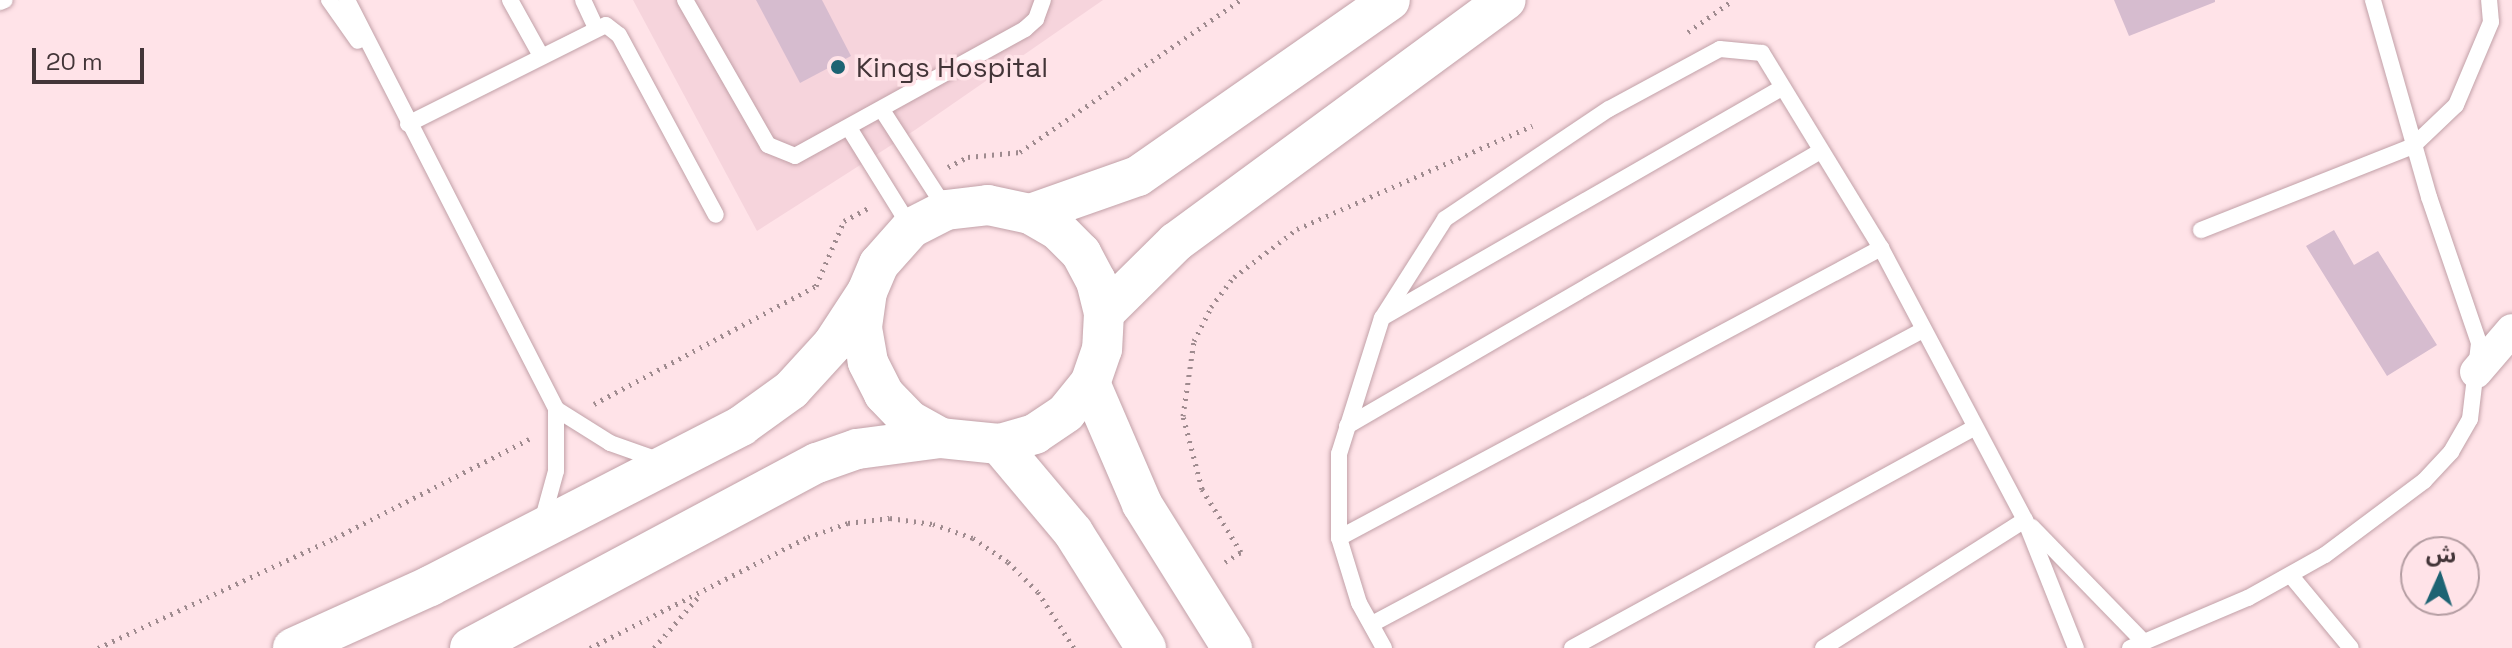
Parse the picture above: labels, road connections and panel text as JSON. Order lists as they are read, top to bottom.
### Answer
{
  "places": ["Kings Hospital"],
  "scale_bar": "20 m",
  "north": "top"
}
